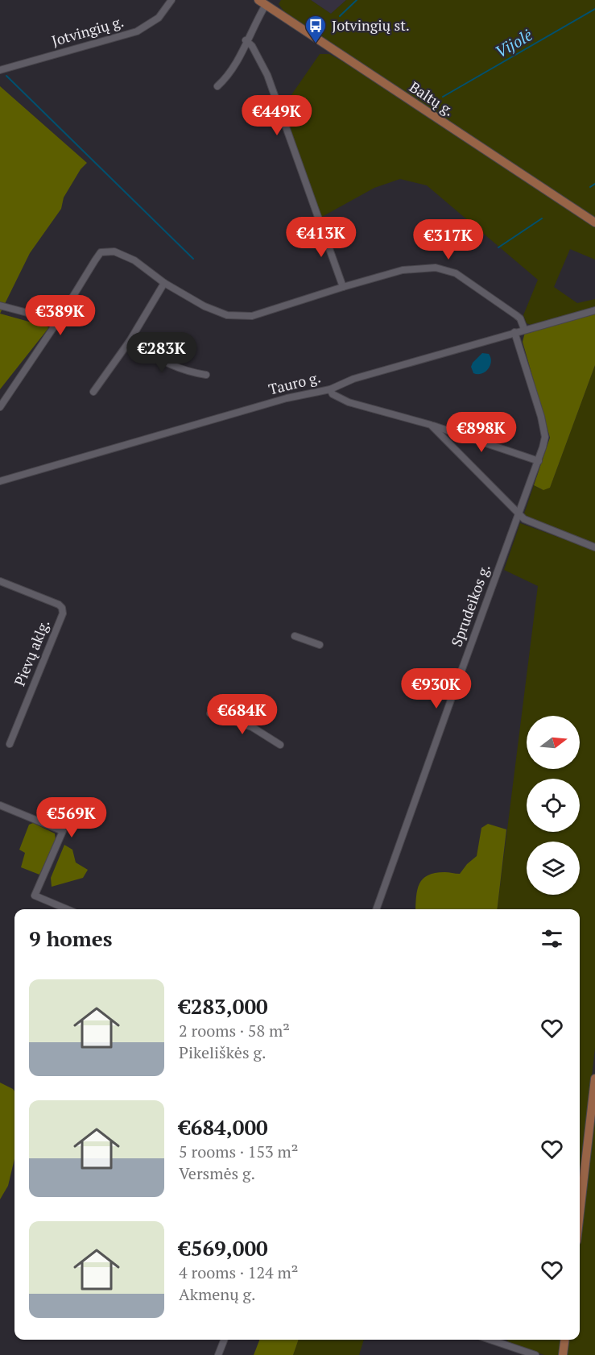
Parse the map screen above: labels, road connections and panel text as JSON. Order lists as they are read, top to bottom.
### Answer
{
  "streets": {
    "main road": ["Baltų g."],
    "street": [
      "Jotvingių g.",
      "Tauro g.",
      "Sprudeikos g.",
      "Pievų aklg."
    ]
  },
  "crossings": [
    ["Tauro g.", "Sprudeikos g."]
  ],
  "water": ["Vijolė"],
  "places": {
    "bus stop": ["Jotvingių st."]
  },
  "north": "right",
  "page": {
    "price": [
      "€449K",
      "€413K",
      "€317K",
      "€389K",
      "€283K",
      "€898K",
      "€930K",
      "€684K",
      "€569K"
    ],
    "heading": "9 homes",
    "list": [
      {
        "name": "€283,000",
        "note": "2 rooms · 58 m² · Pikeliškės g."
      },
      {
        "name": "€684,000",
        "note": "5 rooms · 153 m² · Versmės g."
      },
      {
        "name": "€569,000",
        "note": "4 rooms · 124 m² · Akmenų g."
      }
    ]
  }
}
